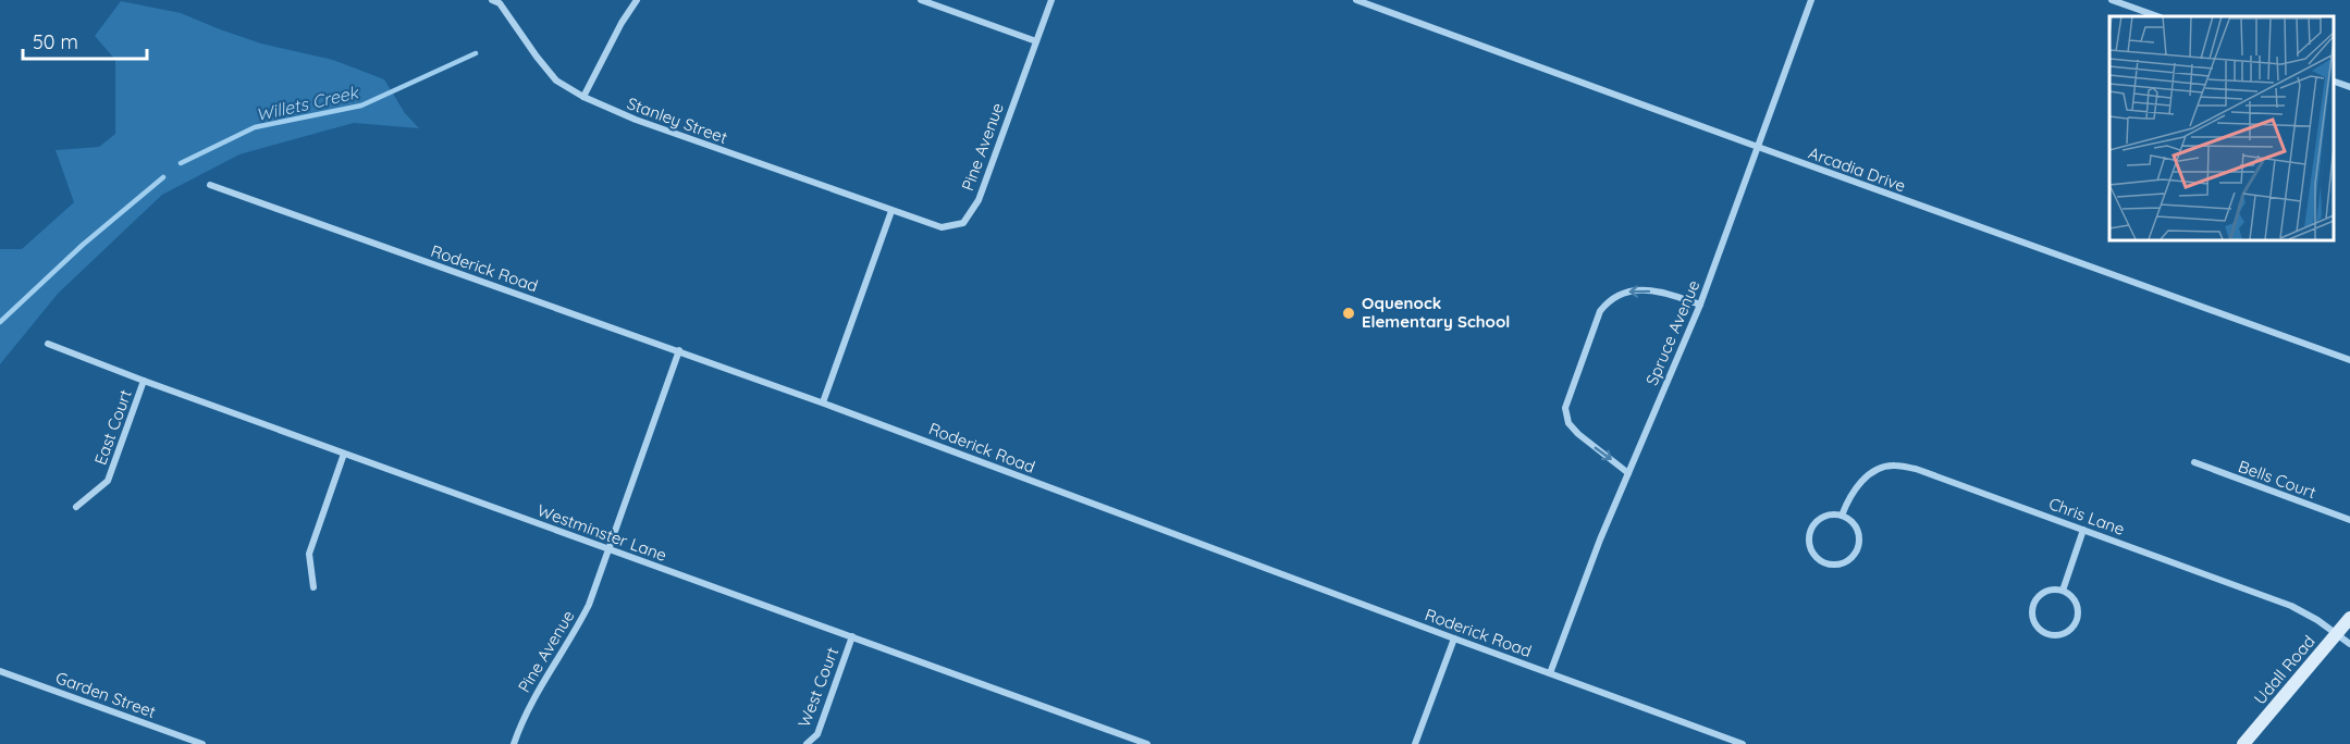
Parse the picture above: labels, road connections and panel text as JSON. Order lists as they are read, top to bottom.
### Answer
{
  "streets": {
    "main road": ["Udall Road"],
    "street": [
      "Stanley Street",
      "Pine Avenue",
      "Arcadia Drive",
      "Roderick Road",
      "Spruce Avenue",
      "East Court",
      "Bells Court",
      "Chris Lane",
      "Westminster Lane",
      "West Court",
      "Garden Street"
    ]
  },
  "crossings": [
    ["Stanley Street", "Pine Avenue"],
    ["Pine Avenue", "Roderick Road"],
    ["Pine Avenue", "Westminster Lane"],
    ["Arcadia Drive", "Spruce Avenue"],
    ["Roderick Road", "Spruce Avenue"],
    ["East Court", "Westminster Lane"],
    ["Chris Lane", "Udall Road"],
    ["Westminster Lane", "West Court"]
  ],
  "water": ["Willets Creek"],
  "places": ["Oquenock Elementary School"],
  "scale_bar": "50 m"
}
